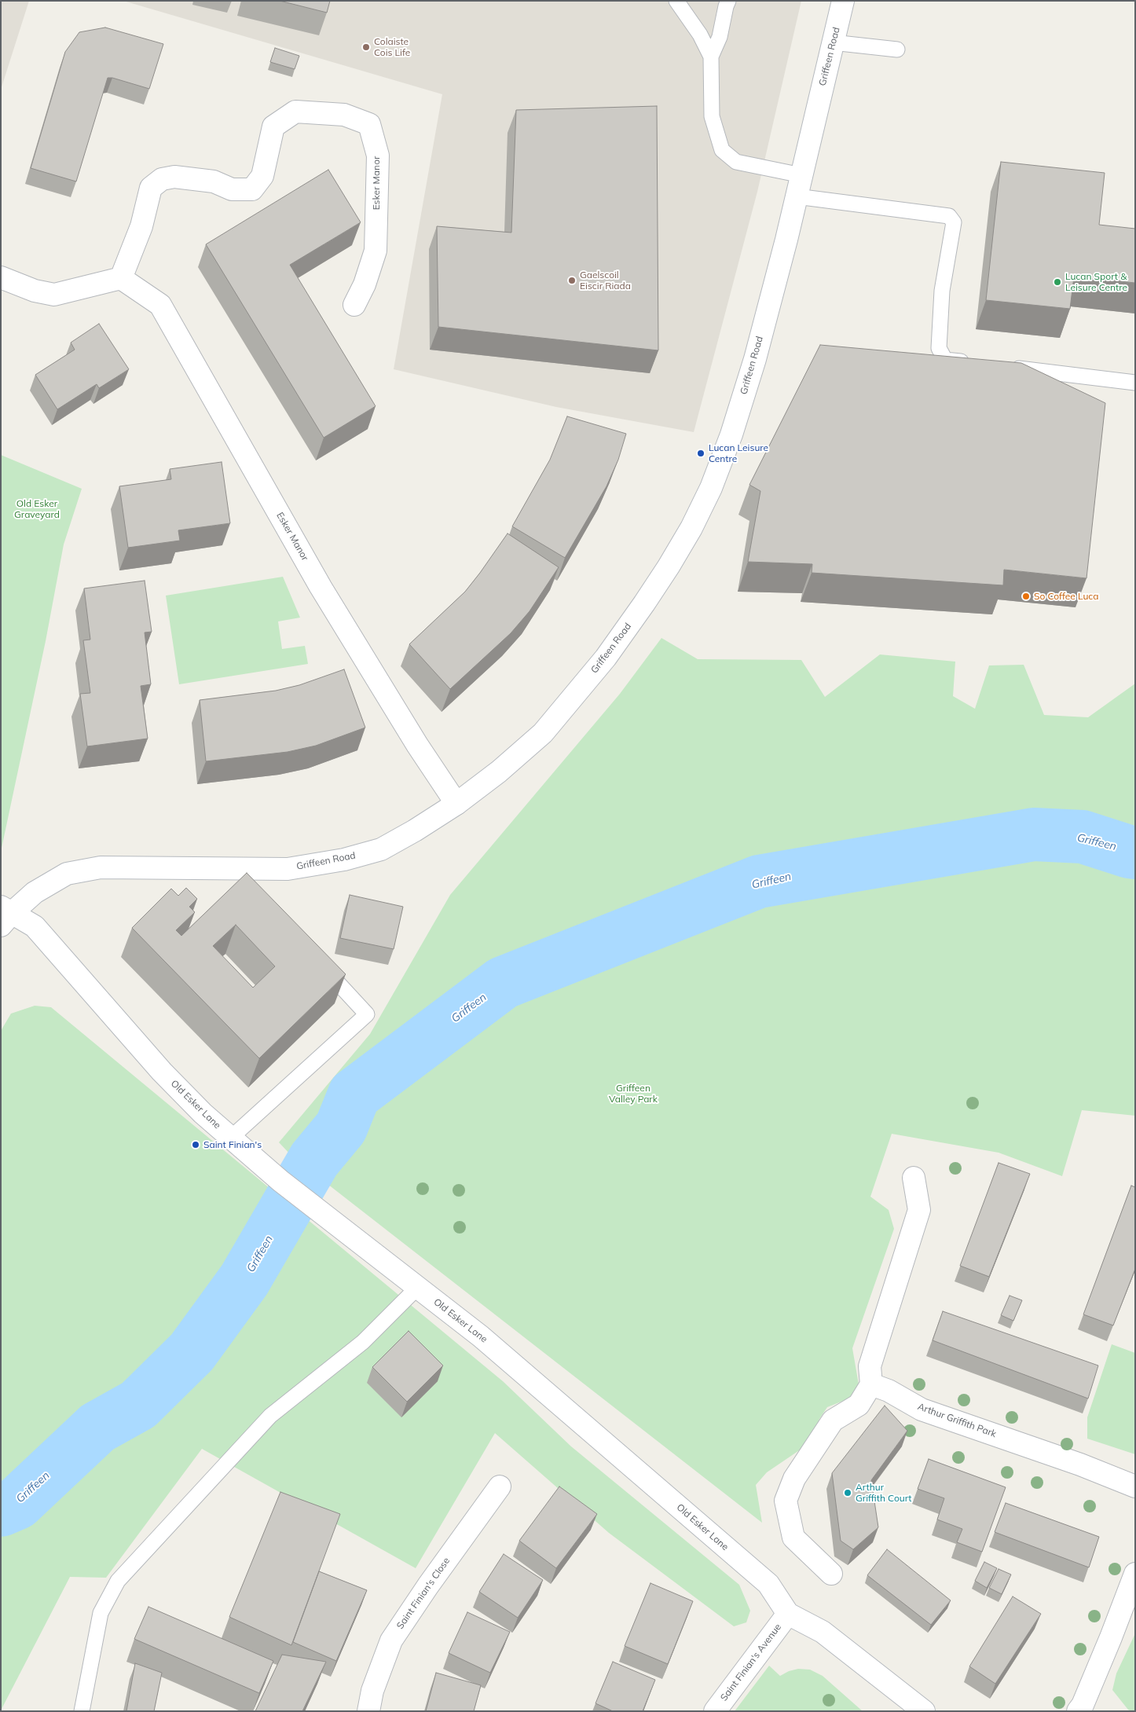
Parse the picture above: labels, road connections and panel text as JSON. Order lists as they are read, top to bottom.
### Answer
{
  "streets": {
    "street": [
      "Griffeen Road",
      "Esker Manor",
      "Old Esker Lane",
      "Arthur Griffith Park",
      "Saint Finian's Close",
      "Saint Finian's Avenue"
    ]
  },
  "crossings": [
    ["Griffeen Road", "Esker Manor"],
    ["Griffeen Road", "Old Esker Lane"],
    ["Old Esker Lane", "Saint Finian's Avenue"]
  ],
  "water": ["Griffeen"],
  "parks": ["Old Esker Graveyard", "Griffeen Valley Park"],
  "places": [
    "Colaiste Cois Life",
    "Gaelscoil Eiscir Riada",
    "Lucan Sport & Leisure Centre",
    "Lucan Leisure Centre",
    "So Coffee Luca",
    "Saint Finian's",
    "Arthur Griffith Court"
  ]
}
